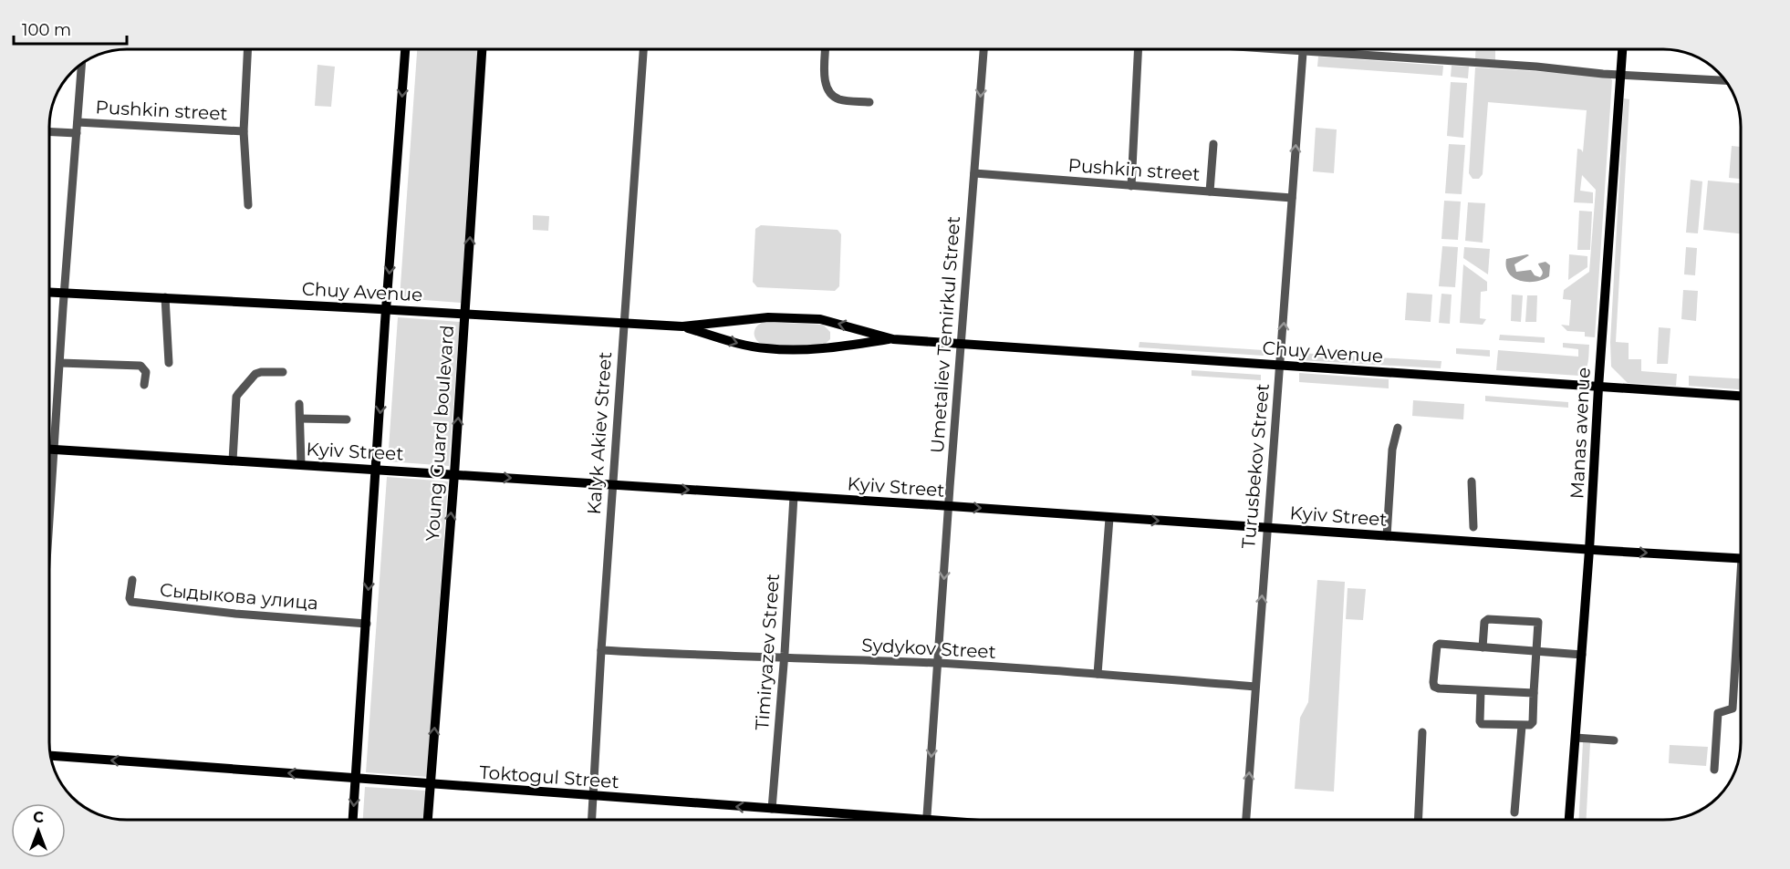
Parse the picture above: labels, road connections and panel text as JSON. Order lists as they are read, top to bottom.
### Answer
{
  "streets": {
    "main road": [
      "Chuy Avenue",
      "Young Guard boulevard",
      "Manas avenue",
      "Kyiv Street",
      "Toktogul Street"
    ],
    "street": [
      "Pushkin street",
      "Umetaliev Temirkul Street",
      "Kalyk Akiev Street",
      "Turusbekov Street",
      "Сыдыкова улица",
      "Sydykov Street",
      "Timiryazev Street"
    ]
  },
  "crossings": [
    ["Pushkin street", "Umetaliev Temirkul Street"],
    ["Pushkin street", "Turusbekov Street"],
    ["Chuy Avenue", "Umetaliev Temirkul Street"],
    ["Chuy Avenue", "Young Guard boulevard"],
    ["Chuy Avenue", "Kalyk Akiev Street"],
    ["Chuy Avenue", "Manas avenue"],
    ["Chuy Avenue", "Turusbekov Street"],
    ["Umetaliev Temirkul Street", "Kyiv Street"],
    ["Umetaliev Temirkul Street", "Sydykov Street"],
    ["Young Guard boulevard", "Kyiv Street"],
    ["Young Guard boulevard", "Toktogul Street"],
    ["Kalyk Akiev Street", "Kyiv Street"],
    ["Kalyk Akiev Street", "Sydykov Street"],
    ["Kalyk Akiev Street", "Toktogul Street"],
    ["Manas avenue", "Kyiv Street"],
    ["Kyiv Street", "Turusbekov Street"],
    ["Kyiv Street", "Timiryazev Street"],
    ["Turusbekov Street", "Sydykov Street"],
    ["Sydykov Street", "Timiryazev Street"],
    ["Timiryazev Street", "Toktogul Street"]
  ],
  "one_way": [
    "Umetaliev Temirkul Street",
    "Kyiv Street",
    "Turusbekov Street",
    "Toktogul Street"
  ],
  "scale_bar": "100 m",
  "north": "top"
}
